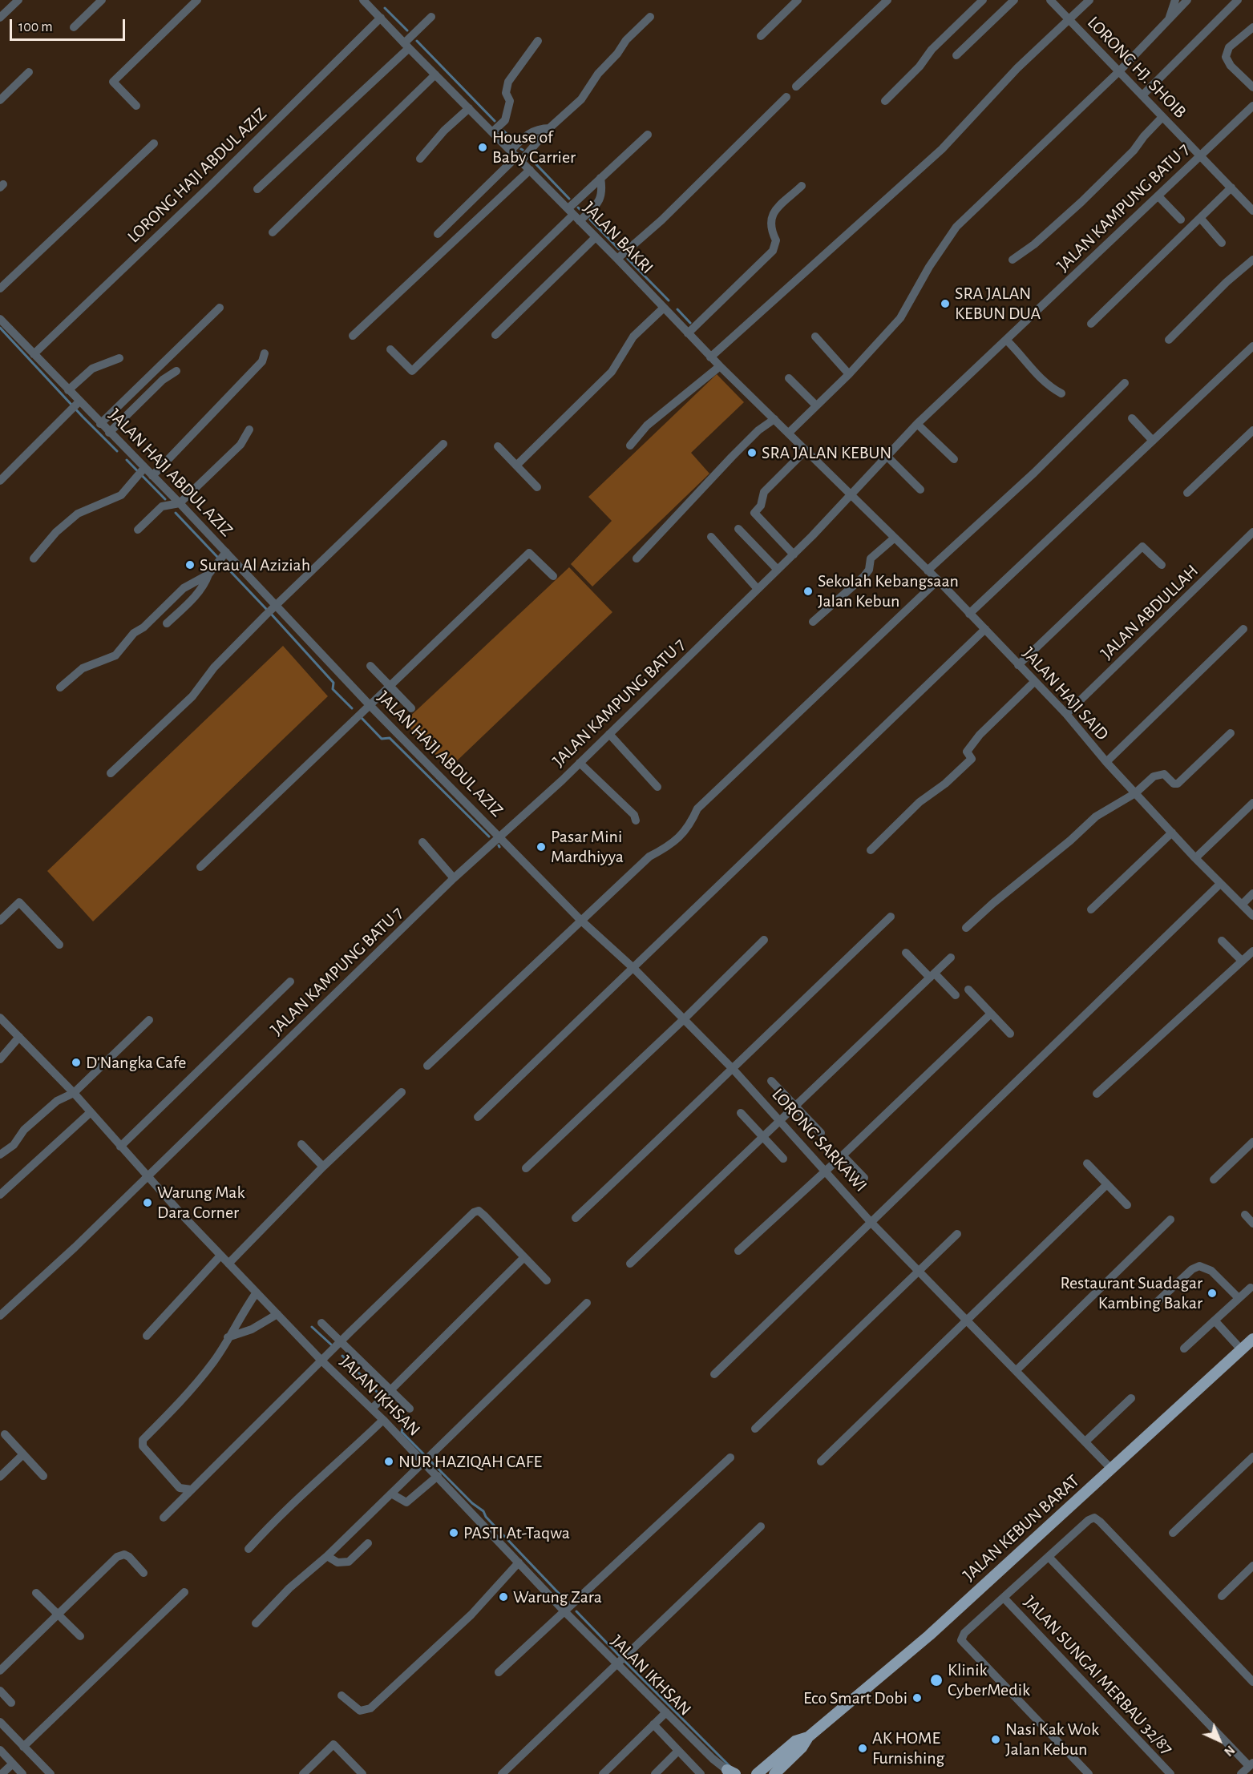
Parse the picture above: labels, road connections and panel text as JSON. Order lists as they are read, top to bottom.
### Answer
{
  "streets": {
    "main road": ["JALAN KEBUN BARAT"],
    "street": [
      "LORONG HJ. SHOIB",
      "LORONG HAJI ABDUL AZIZ",
      "JALAN KAMPUNG BATU 7",
      "JALAN BAKRI",
      "JALAN HAJI ABDUL AZIZ",
      "JALAN ABDULLAH",
      "JALAN HAJI SAID",
      "LORONG SARKAWI",
      "JALAN IKHSAN",
      "JALAN SUNGAI MERBAU 32/87"
    ]
  },
  "crossings": [
    ["LORONG HJ. SHOIB", "JALAN KAMPUNG BATU 7"],
    ["LORONG HAJI ABDUL AZIZ", "JALAN BAKRI"],
    ["LORONG HAJI ABDUL AZIZ", "JALAN HAJI ABDUL AZIZ"],
    ["JALAN KAMPUNG BATU 7", "JALAN BAKRI"],
    ["JALAN KAMPUNG BATU 7", "JALAN HAJI ABDUL AZIZ"],
    ["JALAN KAMPUNG BATU 7", "JALAN HAJI SAID"],
    ["JALAN KAMPUNG BATU 7", "LORONG SARKAWI"],
    ["JALAN KAMPUNG BATU 7", "JALAN IKHSAN"],
    ["JALAN BAKRI", "JALAN HAJI SAID"],
    ["JALAN HAJI ABDUL AZIZ", "LORONG SARKAWI"],
    ["JALAN ABDULLAH", "JALAN HAJI SAID"],
    ["LORONG SARKAWI", "JALAN KEBUN BARAT"]
  ],
  "places": [
    "House of Baby Carrier",
    "SRA JALAN KEBUN DUA",
    "SRA JALAN KEBUN",
    "Surau Al Aziziah",
    "Sekolah Kebangsaan Jalan Kebun",
    "Pasar Mini Mardhiyya",
    "D'Nangka Cafe",
    "Warung Mak Dara Corner",
    "Restaurant Suadagar Kambing Bakar",
    "NUR HAZIQAH CAFE",
    "PASTI At-Taqwa",
    "Warung Zara",
    "Klinik CyberMedik",
    "Eco Smart Dobi",
    "Nasi Kak Wok Jalan Kebun",
    "AK HOME Furnishing"
  ],
  "scale_bar": "100 m",
  "north": "bottom right"
}
